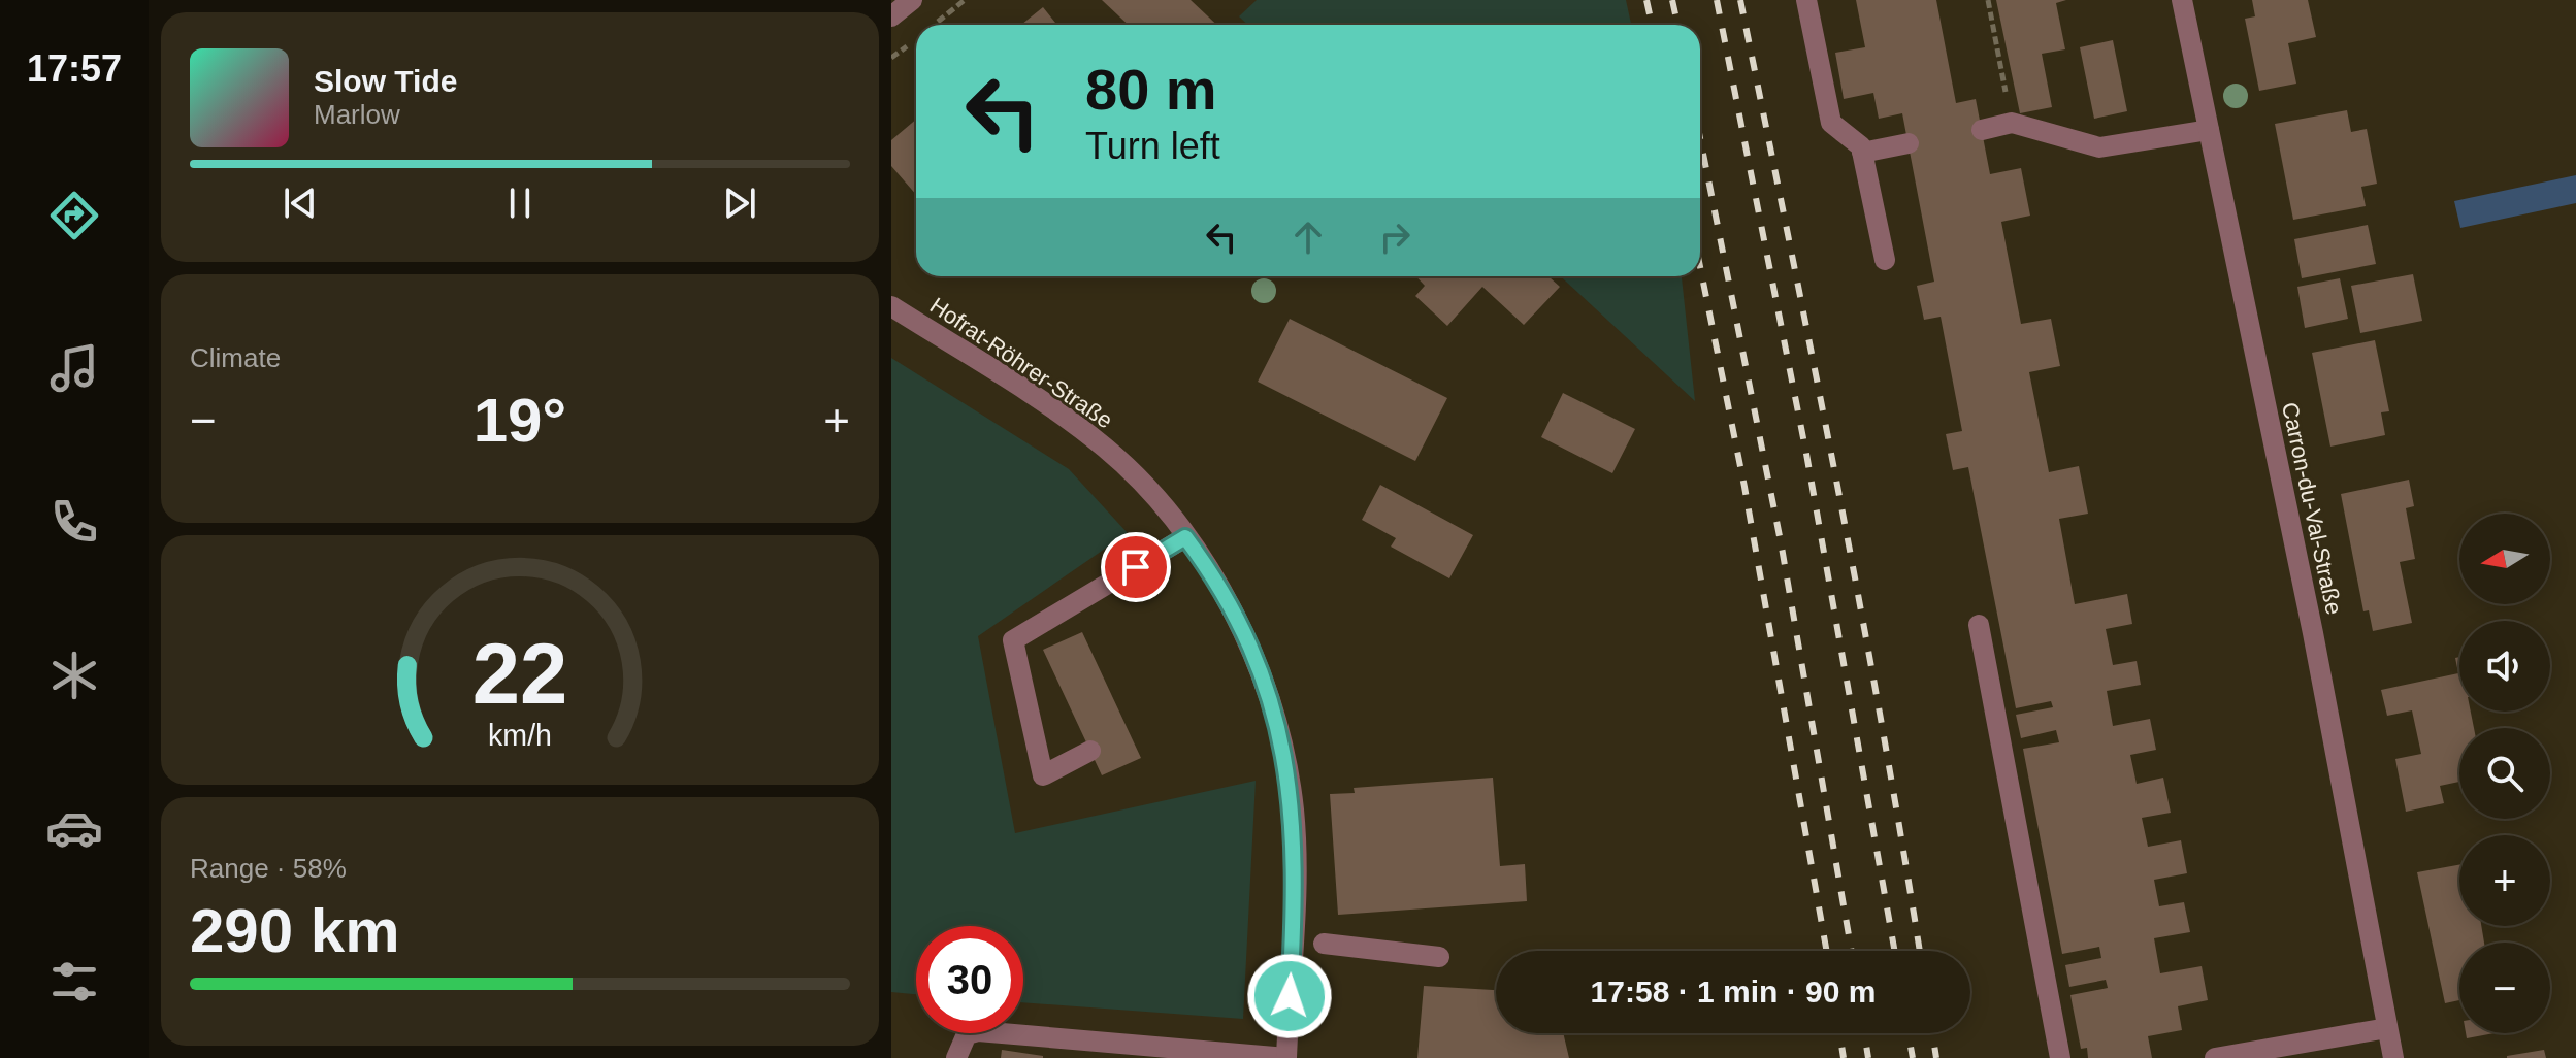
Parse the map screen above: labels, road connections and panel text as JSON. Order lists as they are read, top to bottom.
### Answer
{
  "streets": {
    "street": ["Hofrat-Röhrer-Straße", "Carron-du-Val-Straße"]
  },
  "north": "left",
  "page": {
    "tabs": "17:57",
    "turn": ["80 m", "Turn left"],
    "song": ["Slow Tide", "Marlow"],
    "tile": [
      "Climate",
      ["Range · 58%", "290 km"]
    ],
    "heat": ["−", "19°", "+"],
    "map_buttons": ["+", "−"],
    "limit": "30",
    "trip": "17:58 · 1 min · 90 m",
    "gauge": ["22", "km/h"]
  }
}
